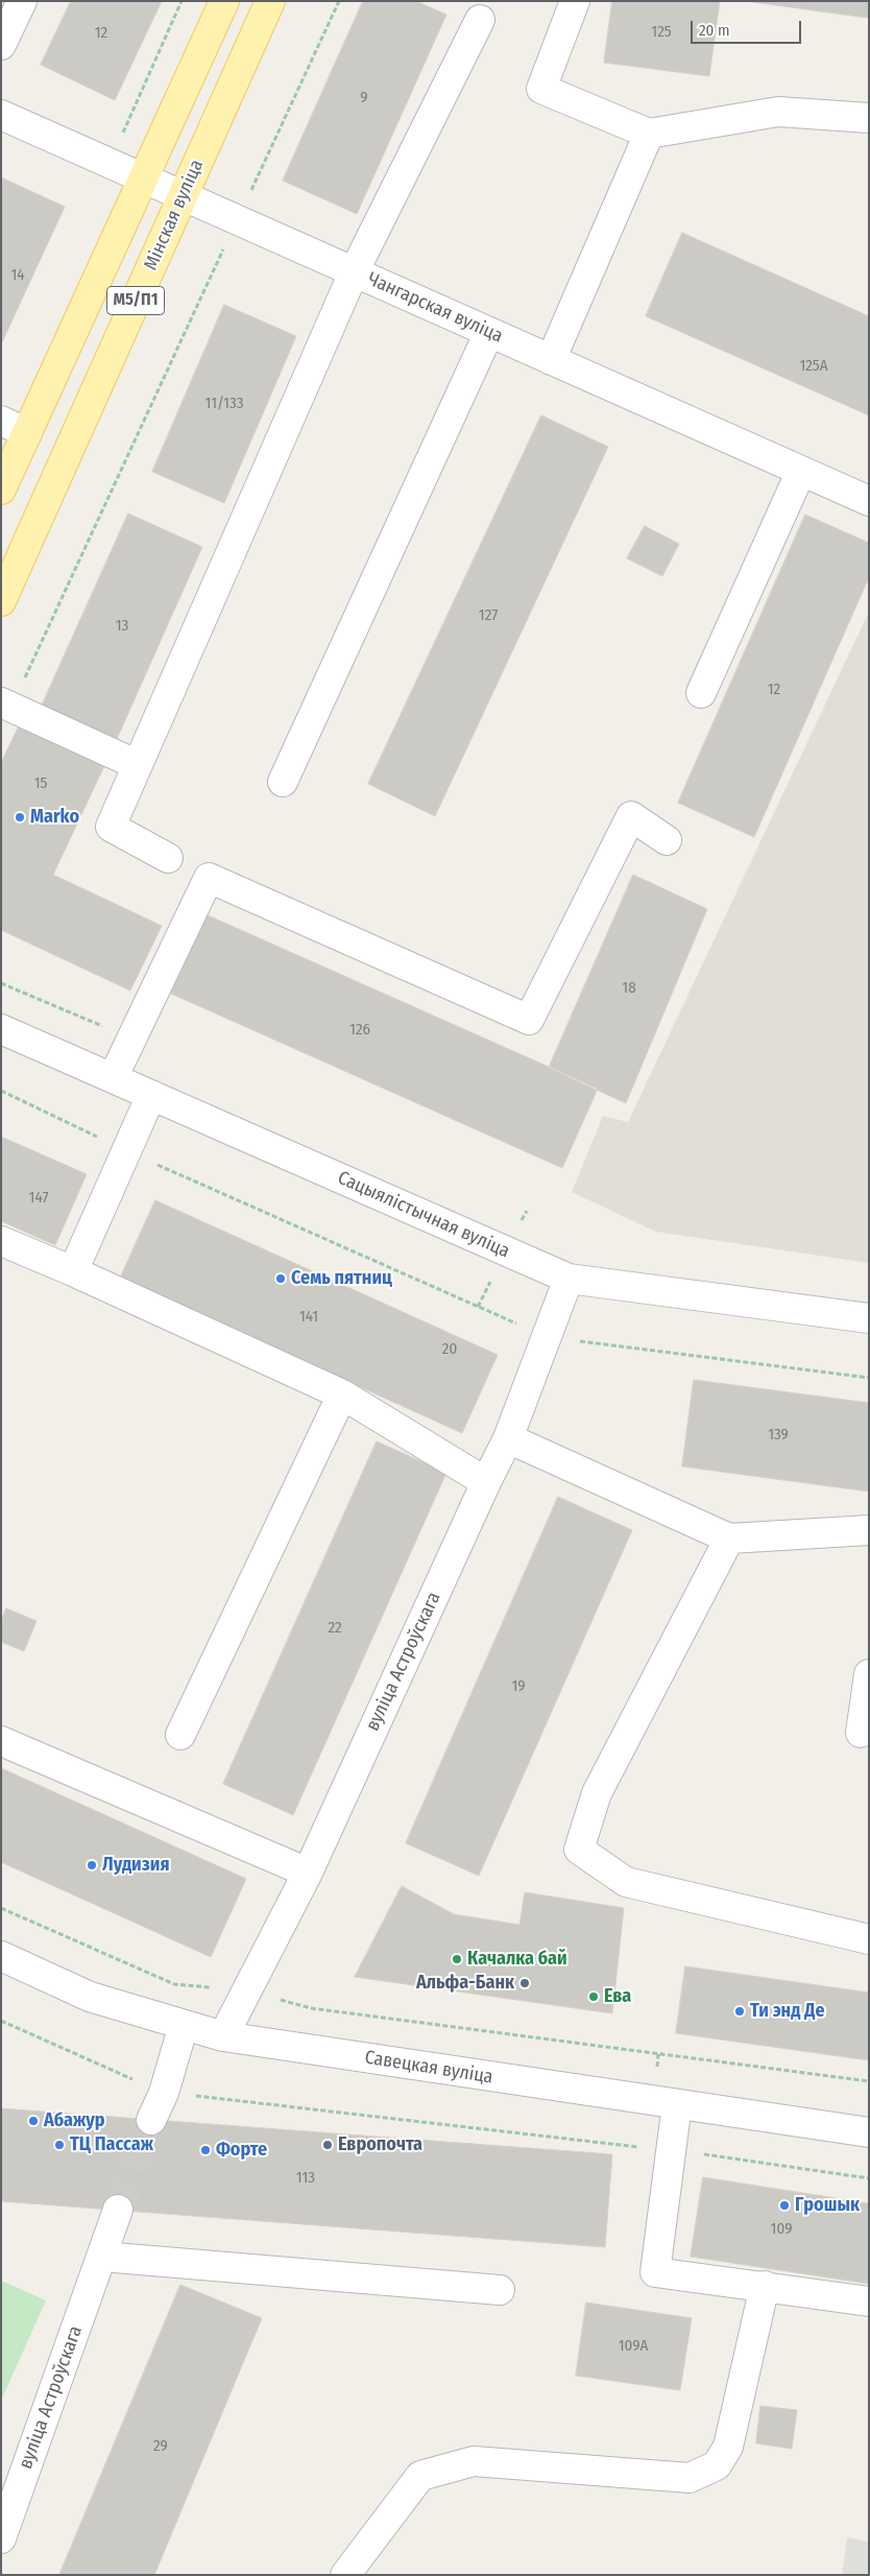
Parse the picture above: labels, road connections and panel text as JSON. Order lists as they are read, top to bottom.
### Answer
{
  "streets": {
    "main road": ["Мінская вуліца", "М5/П1"],
    "street": [
      "Чангарская вуліца",
      "Сацыялістычная вуліца",
      "вуліца Астроўскага",
      "Савецкая вуліца"
    ]
  },
  "crossings": [
    ["Мінская вуліца", "Чангарская вуліца"],
    ["М5/П1", "Чангарская вуліца"],
    ["Сацыялістычная вуліца", "вуліца Астроўскага"],
    ["вуліца Астроўскага", "Савецкая вуліца"]
  ],
  "places": [
    "Marko",
    "Семь пятниц",
    "Лудизия",
    "Качалка бай",
    "Альфа-Банк",
    "Ева",
    "Ти энд Де",
    "Абажур",
    "ТЦ Пассаж",
    "Европочта",
    "Форте",
    "Грошык"
  ],
  "house_numbers": [
    "125",
    "12",
    "9",
    "14",
    "125А",
    "11/133",
    "127",
    "13",
    "12",
    "15",
    "18",
    "126",
    "147",
    "141",
    "20",
    "139",
    "22",
    "19",
    "113",
    "109",
    "109А",
    "29"
  ],
  "scale_bar": "20 m"
}
